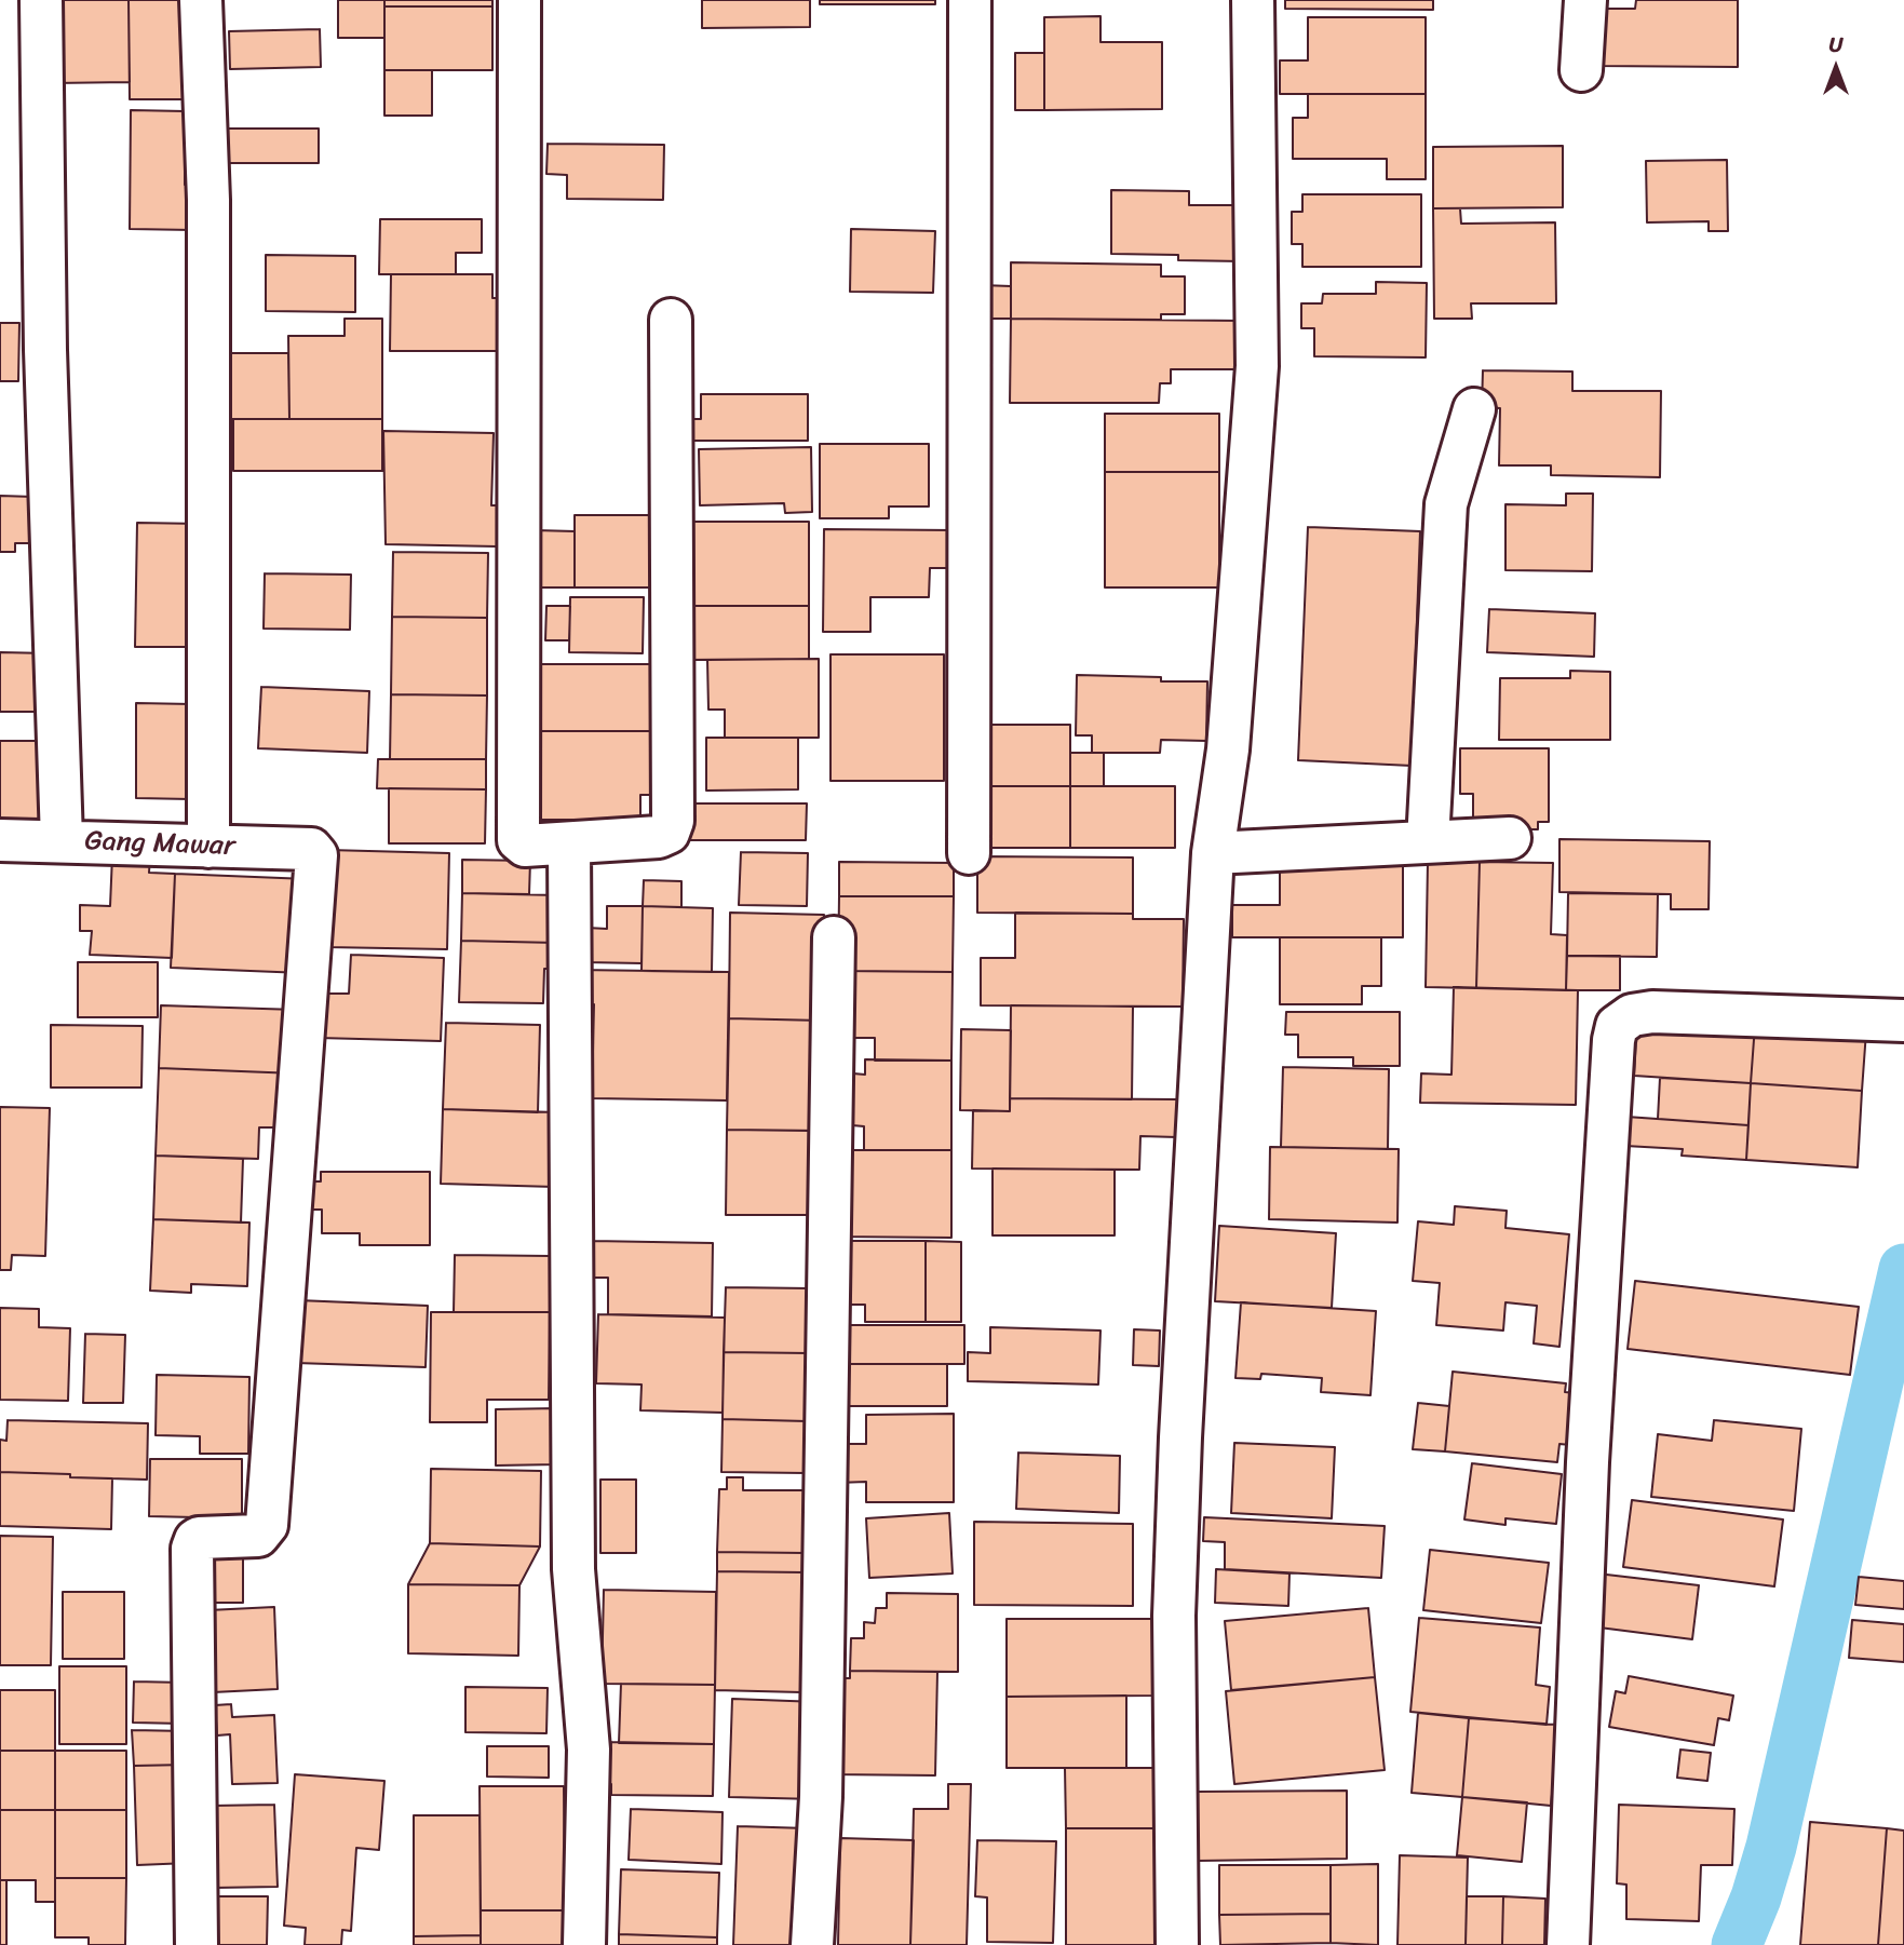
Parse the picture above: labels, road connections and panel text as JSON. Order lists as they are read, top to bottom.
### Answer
{
  "streets": {
    "street": ["Gang Mawar"]
  },
  "north": "top"
}
